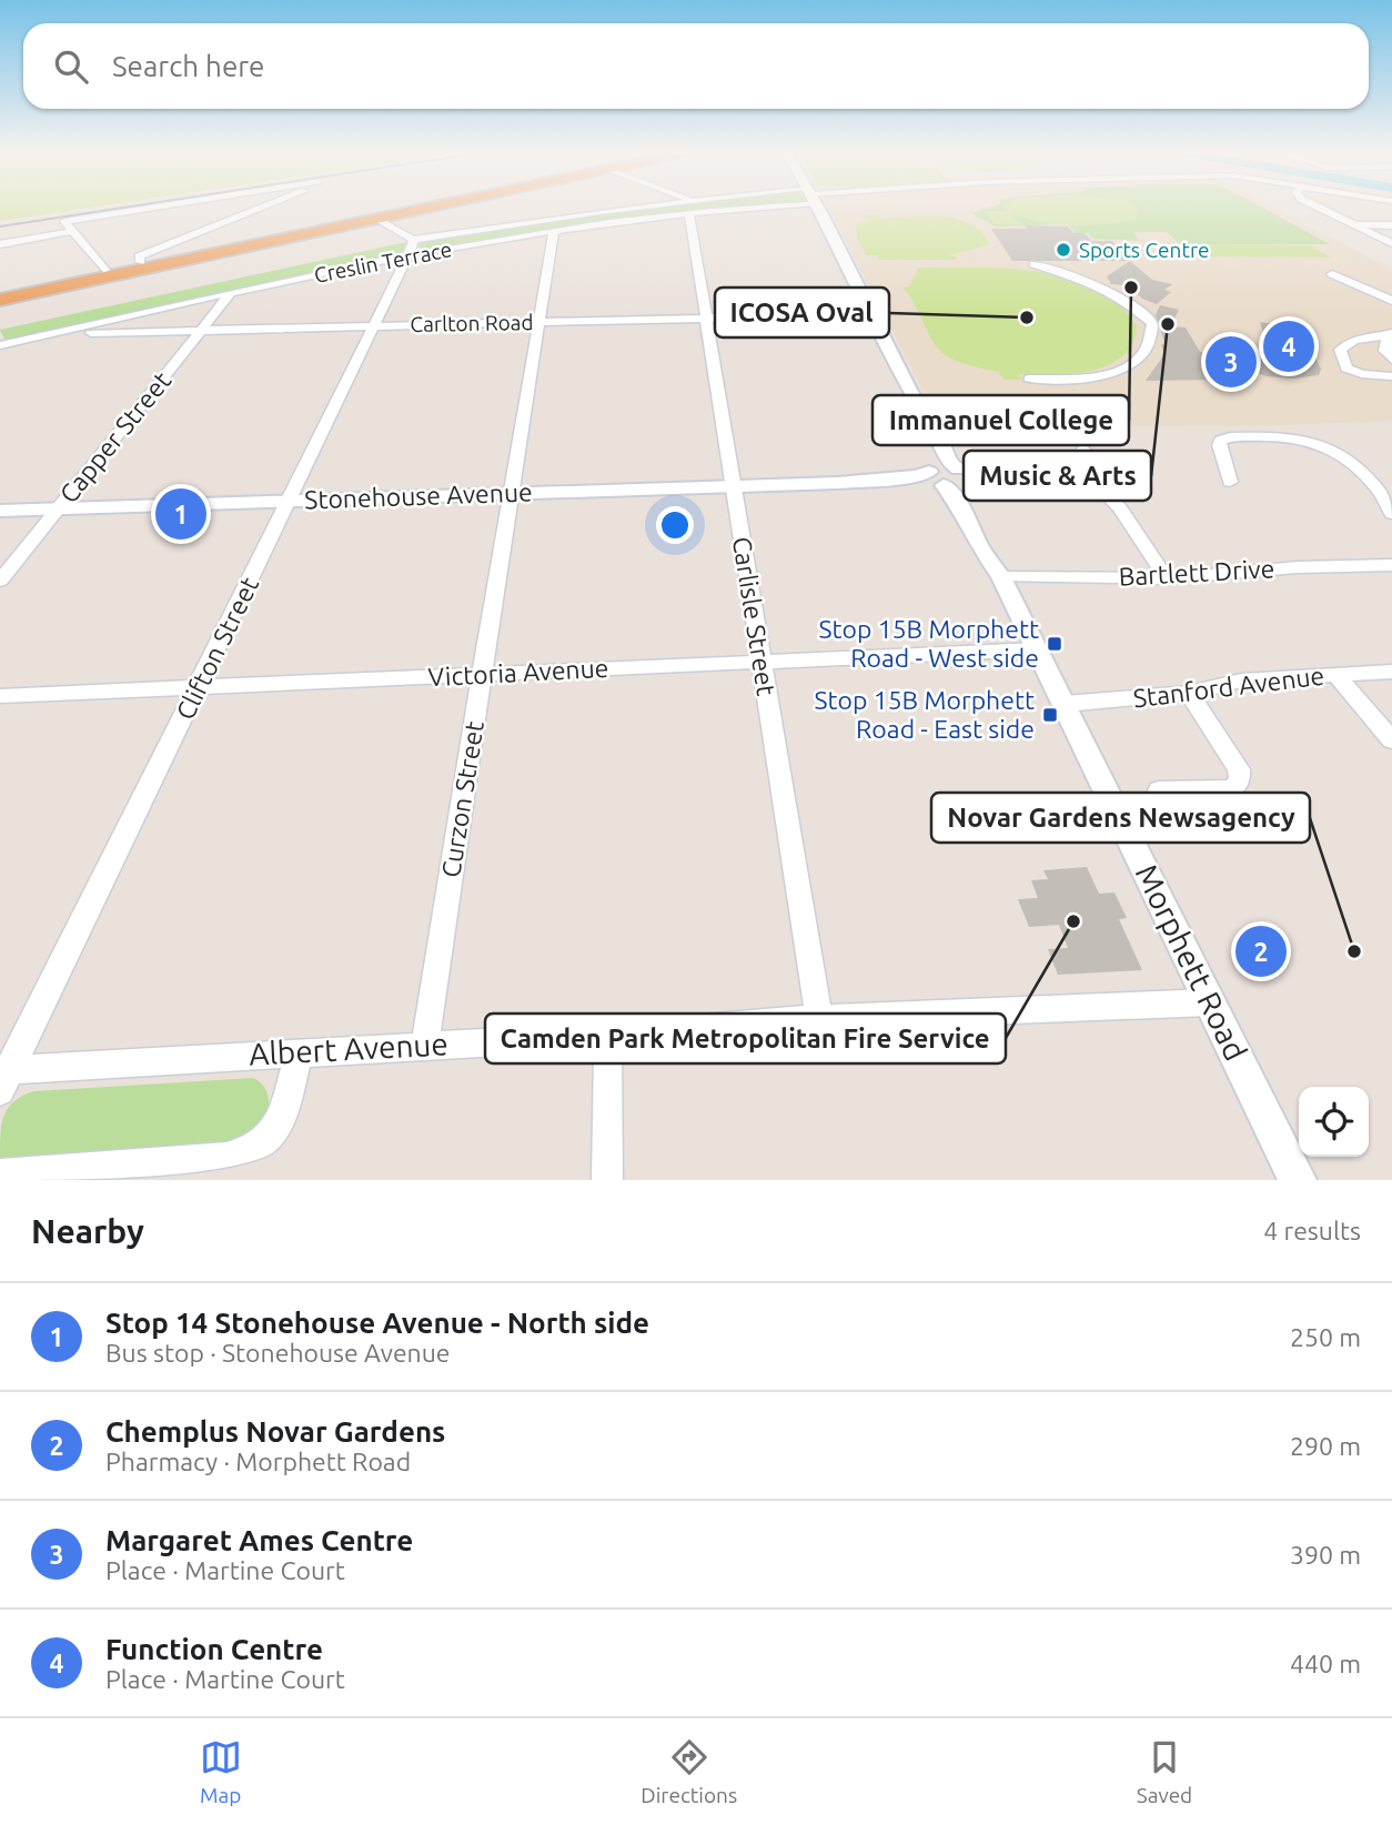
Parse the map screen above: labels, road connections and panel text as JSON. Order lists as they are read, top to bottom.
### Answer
{
  "streets": {
    "street": [
      "Creslin Terrace",
      "Carlton Road",
      "Capper Street",
      "Stonehouse Avenue",
      "Bartlett Drive",
      "Carlisle Street",
      "Clifton Street",
      "Victoria Avenue",
      "Stanford Avenue",
      "Curzon Street",
      "Morphett Road",
      "Albert Avenue"
    ]
  },
  "crossings": [
    ["Creslin Terrace", "Carlton Road"],
    ["Creslin Terrace", "Capper Street"],
    ["Creslin Terrace", "Carlisle Street"],
    ["Creslin Terrace", "Clifton Street"],
    ["Creslin Terrace", "Curzon Street"],
    ["Carlton Road", "Capper Street"],
    ["Carlton Road", "Carlisle Street"],
    ["Carlton Road", "Clifton Street"],
    ["Carlton Road", "Curzon Street"],
    ["Carlton Road", "Morphett Road"],
    ["Capper Street", "Stonehouse Avenue"],
    ["Stonehouse Avenue", "Carlisle Street"],
    ["Stonehouse Avenue", "Clifton Street"],
    ["Stonehouse Avenue", "Curzon Street"],
    ["Stonehouse Avenue", "Morphett Road"],
    ["Bartlett Drive", "Morphett Road"],
    ["Carlisle Street", "Victoria Avenue"],
    ["Carlisle Street", "Albert Avenue"],
    ["Clifton Street", "Victoria Avenue"],
    ["Clifton Street", "Albert Avenue"],
    ["Victoria Avenue", "Curzon Street"],
    ["Victoria Avenue", "Morphett Road"],
    ["Stanford Avenue", "Morphett Road"],
    ["Curzon Street", "Albert Avenue"],
    ["Morphett Road", "Albert Avenue"]
  ],
  "places": {
    "other": [
      "Sports Centre",
      "Immanuel College",
      "ICOSA Oval",
      "Music & Arts",
      "Camden Park Metropolitan Fire Service",
      "Novar Gardens Newsagency"
    ],
    "transit": ["Stop 15B Morphett Road - West side", "Stop 15B Morphett Road - East side"]
  },
  "page": {
    "search": "Search here",
    "pins": [
      "4",
      "3",
      "1",
      "2"
    ],
    "heading": ["Nearby", "4 results"],
    "list": [
      {
        "mark": "1",
        "name": "Stop 14 Stonehouse Avenue - North side",
        "note": "Bus stop · Stonehouse Avenue",
        "value": "250 m"
      },
      {
        "mark": "2",
        "name": "Chemplus Novar Gardens",
        "note": "Pharmacy · Morphett Road",
        "value": "290 m"
      },
      {
        "mark": "3",
        "name": "Margaret Ames Centre",
        "note": "Place · Martine Court",
        "value": "390 m"
      },
      {
        "mark": "4",
        "name": "Function Centre",
        "note": "Place · Martine Court",
        "value": "440 m"
      }
    ],
    "nav": ["Map", "Directions", "Saved"]
  }
}
